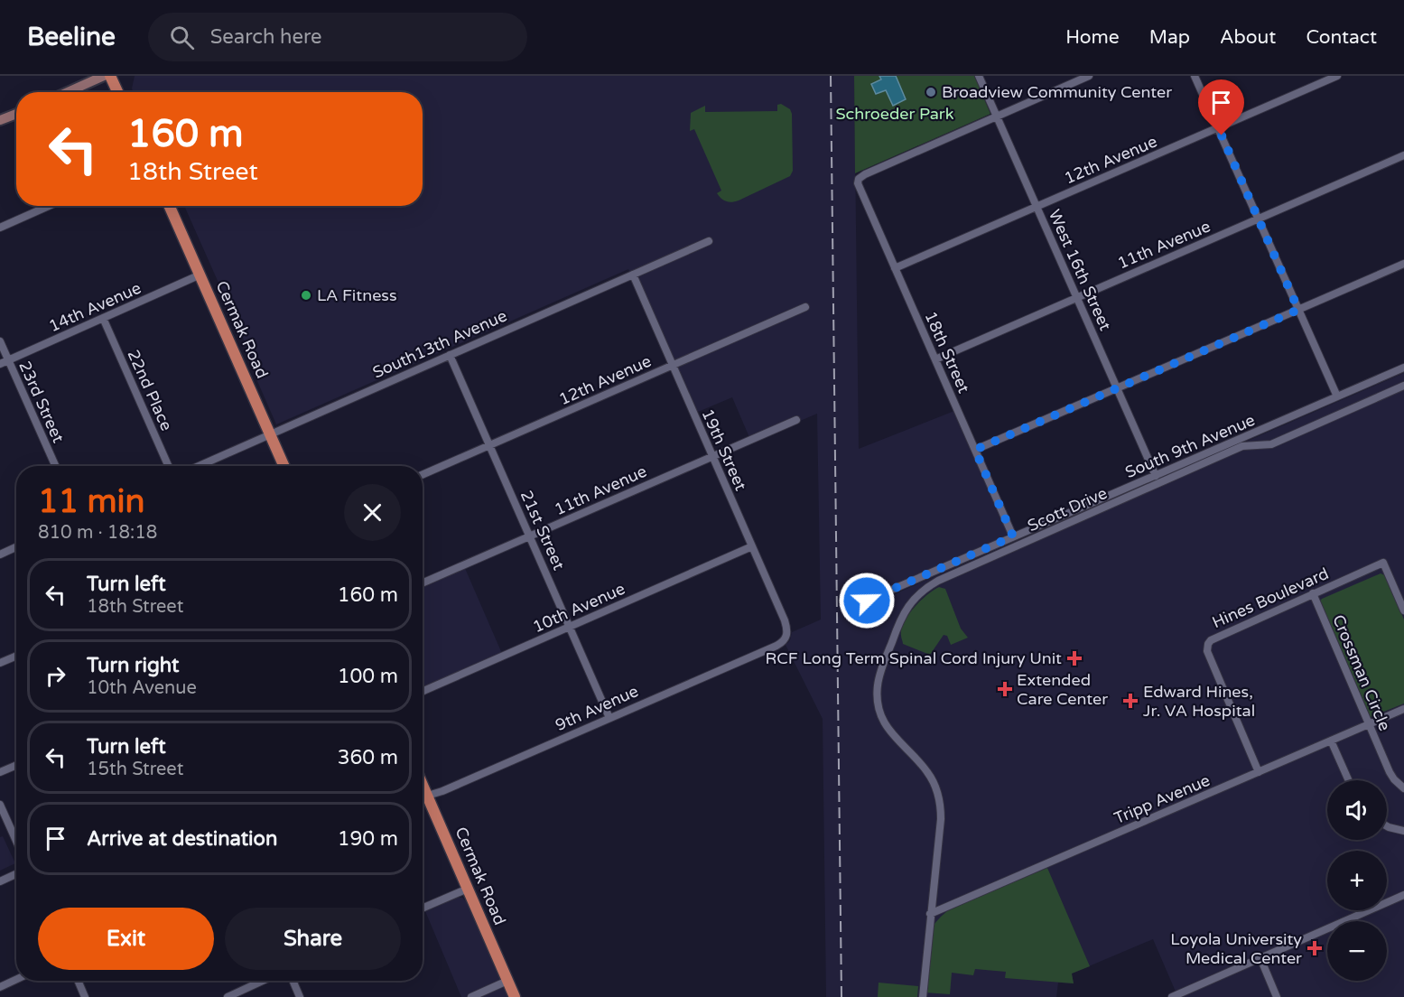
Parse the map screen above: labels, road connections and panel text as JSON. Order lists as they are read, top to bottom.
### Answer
{
  "streets": {
    "main road": ["Cermak Road"],
    "street": [
      "12th Avenue",
      "11th Avenue",
      "West 16th Street",
      "14th Avenue",
      "South13th Avenue",
      "18th Street",
      "22nd Place",
      "23rd Street",
      "South 9th Avenue",
      "19th Street",
      "Scott Drive",
      "21st Street",
      "Hines Boulevard",
      "10th Avenue",
      "Crossman Circle",
      "9th Avenue",
      "Tripp Avenue"
    ]
  },
  "crossings": [
    ["12th Avenue", "West 16th Street"],
    ["12th Avenue", "18th Street"],
    ["12th Avenue", "19th Street"],
    ["12th Avenue", "21st Street"],
    ["11th Avenue", "West 16th Street"],
    ["11th Avenue", "18th Street"],
    ["11th Avenue", "19th Street"],
    ["11th Avenue", "21st Street"],
    ["West 16th Street", "18th Street"],
    ["West 16th Street", "South 9th Avenue"],
    ["14th Avenue", "Cermak Road"],
    ["14th Avenue", "22nd Place"],
    ["14th Avenue", "23rd Street"],
    ["Cermak Road", "South13th Avenue"],
    ["Cermak Road", "9th Avenue"],
    ["South13th Avenue", "19th Street"],
    ["South13th Avenue", "21st Street"],
    ["18th Street", "South 9th Avenue"],
    ["19th Street", "10th Avenue"],
    ["19th Street", "9th Avenue"],
    ["Scott Drive", "Tripp Avenue"],
    ["21st Street", "10th Avenue"],
    ["21st Street", "9th Avenue"],
    ["Hines Boulevard", "Crossman Circle"],
    ["Hines Boulevard", "Tripp Avenue"],
    ["Crossman Circle", "Tripp Avenue"]
  ],
  "parks": ["Schroeder Park"],
  "places": {
    "other": ["Broadview Community Center", "LA Fitness"],
    "health": [
      "RCF Long Term Spinal Cord Injury Unit",
      "Extended Care Center",
      "Edward Hines, Jr. VA Hospital",
      "Loyola University Medical Center"
    ]
  },
  "page": {
    "header": "Beeline",
    "search": "Search here",
    "nav": [
      "Home",
      "Map",
      "About",
      "Contact"
    ],
    "turn": ["160 m", "18th Street"],
    "heading": ["11 min", "810 m · 18:18"],
    "list": [
      {
        "name": "Turn left",
        "note": "18th Street",
        "value": "160 m"
      },
      {
        "name": "Turn right",
        "note": "10th Avenue",
        "value": "100 m"
      },
      {
        "name": "Turn left",
        "note": "15th Street",
        "value": "360 m"
      },
      {
        "name": "Arrive at destination",
        "value": "190 m"
      }
    ],
    "map_buttons": ["+", "−"],
    "buttons": ["Exit", "Share"]
  }
}
